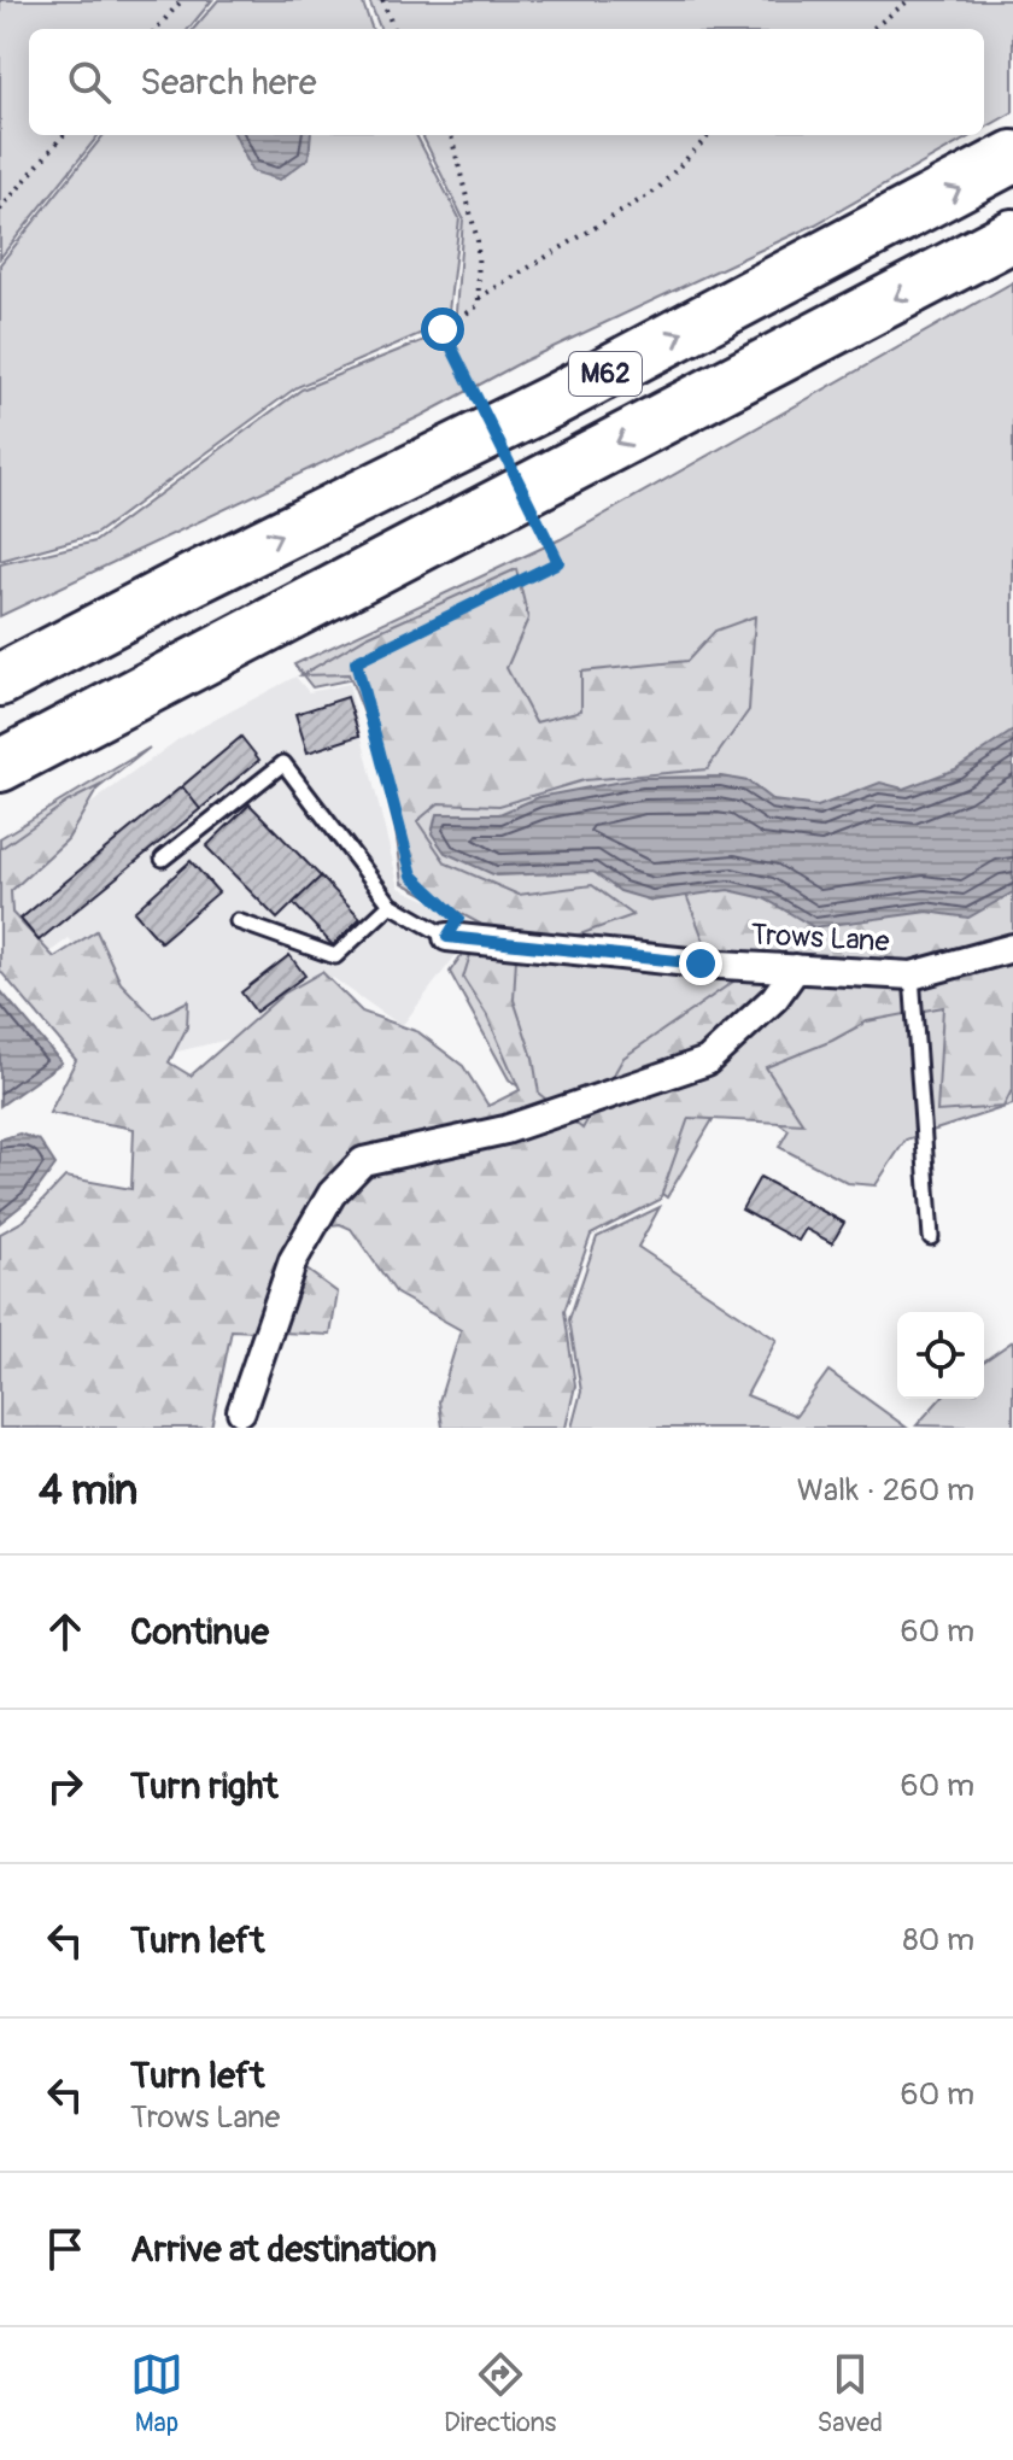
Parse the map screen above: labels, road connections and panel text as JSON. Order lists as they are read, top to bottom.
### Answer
{
  "streets": {
    "highway": ["M62"],
    "street": ["Trows Lane"]
  },
  "page": {
    "search": "Search here",
    "heading": ["4 min", "Walk · 260 m"],
    "list": [
      ["Continue", "60 m"],
      ["Turn right", "60 m"],
      ["Turn left", "80 m"],
      ["Turn left", "Trows Lane", "60 m"],
      "Arrive at destination"
    ],
    "nav": ["Map", "Directions", "Saved"]
  }
}
